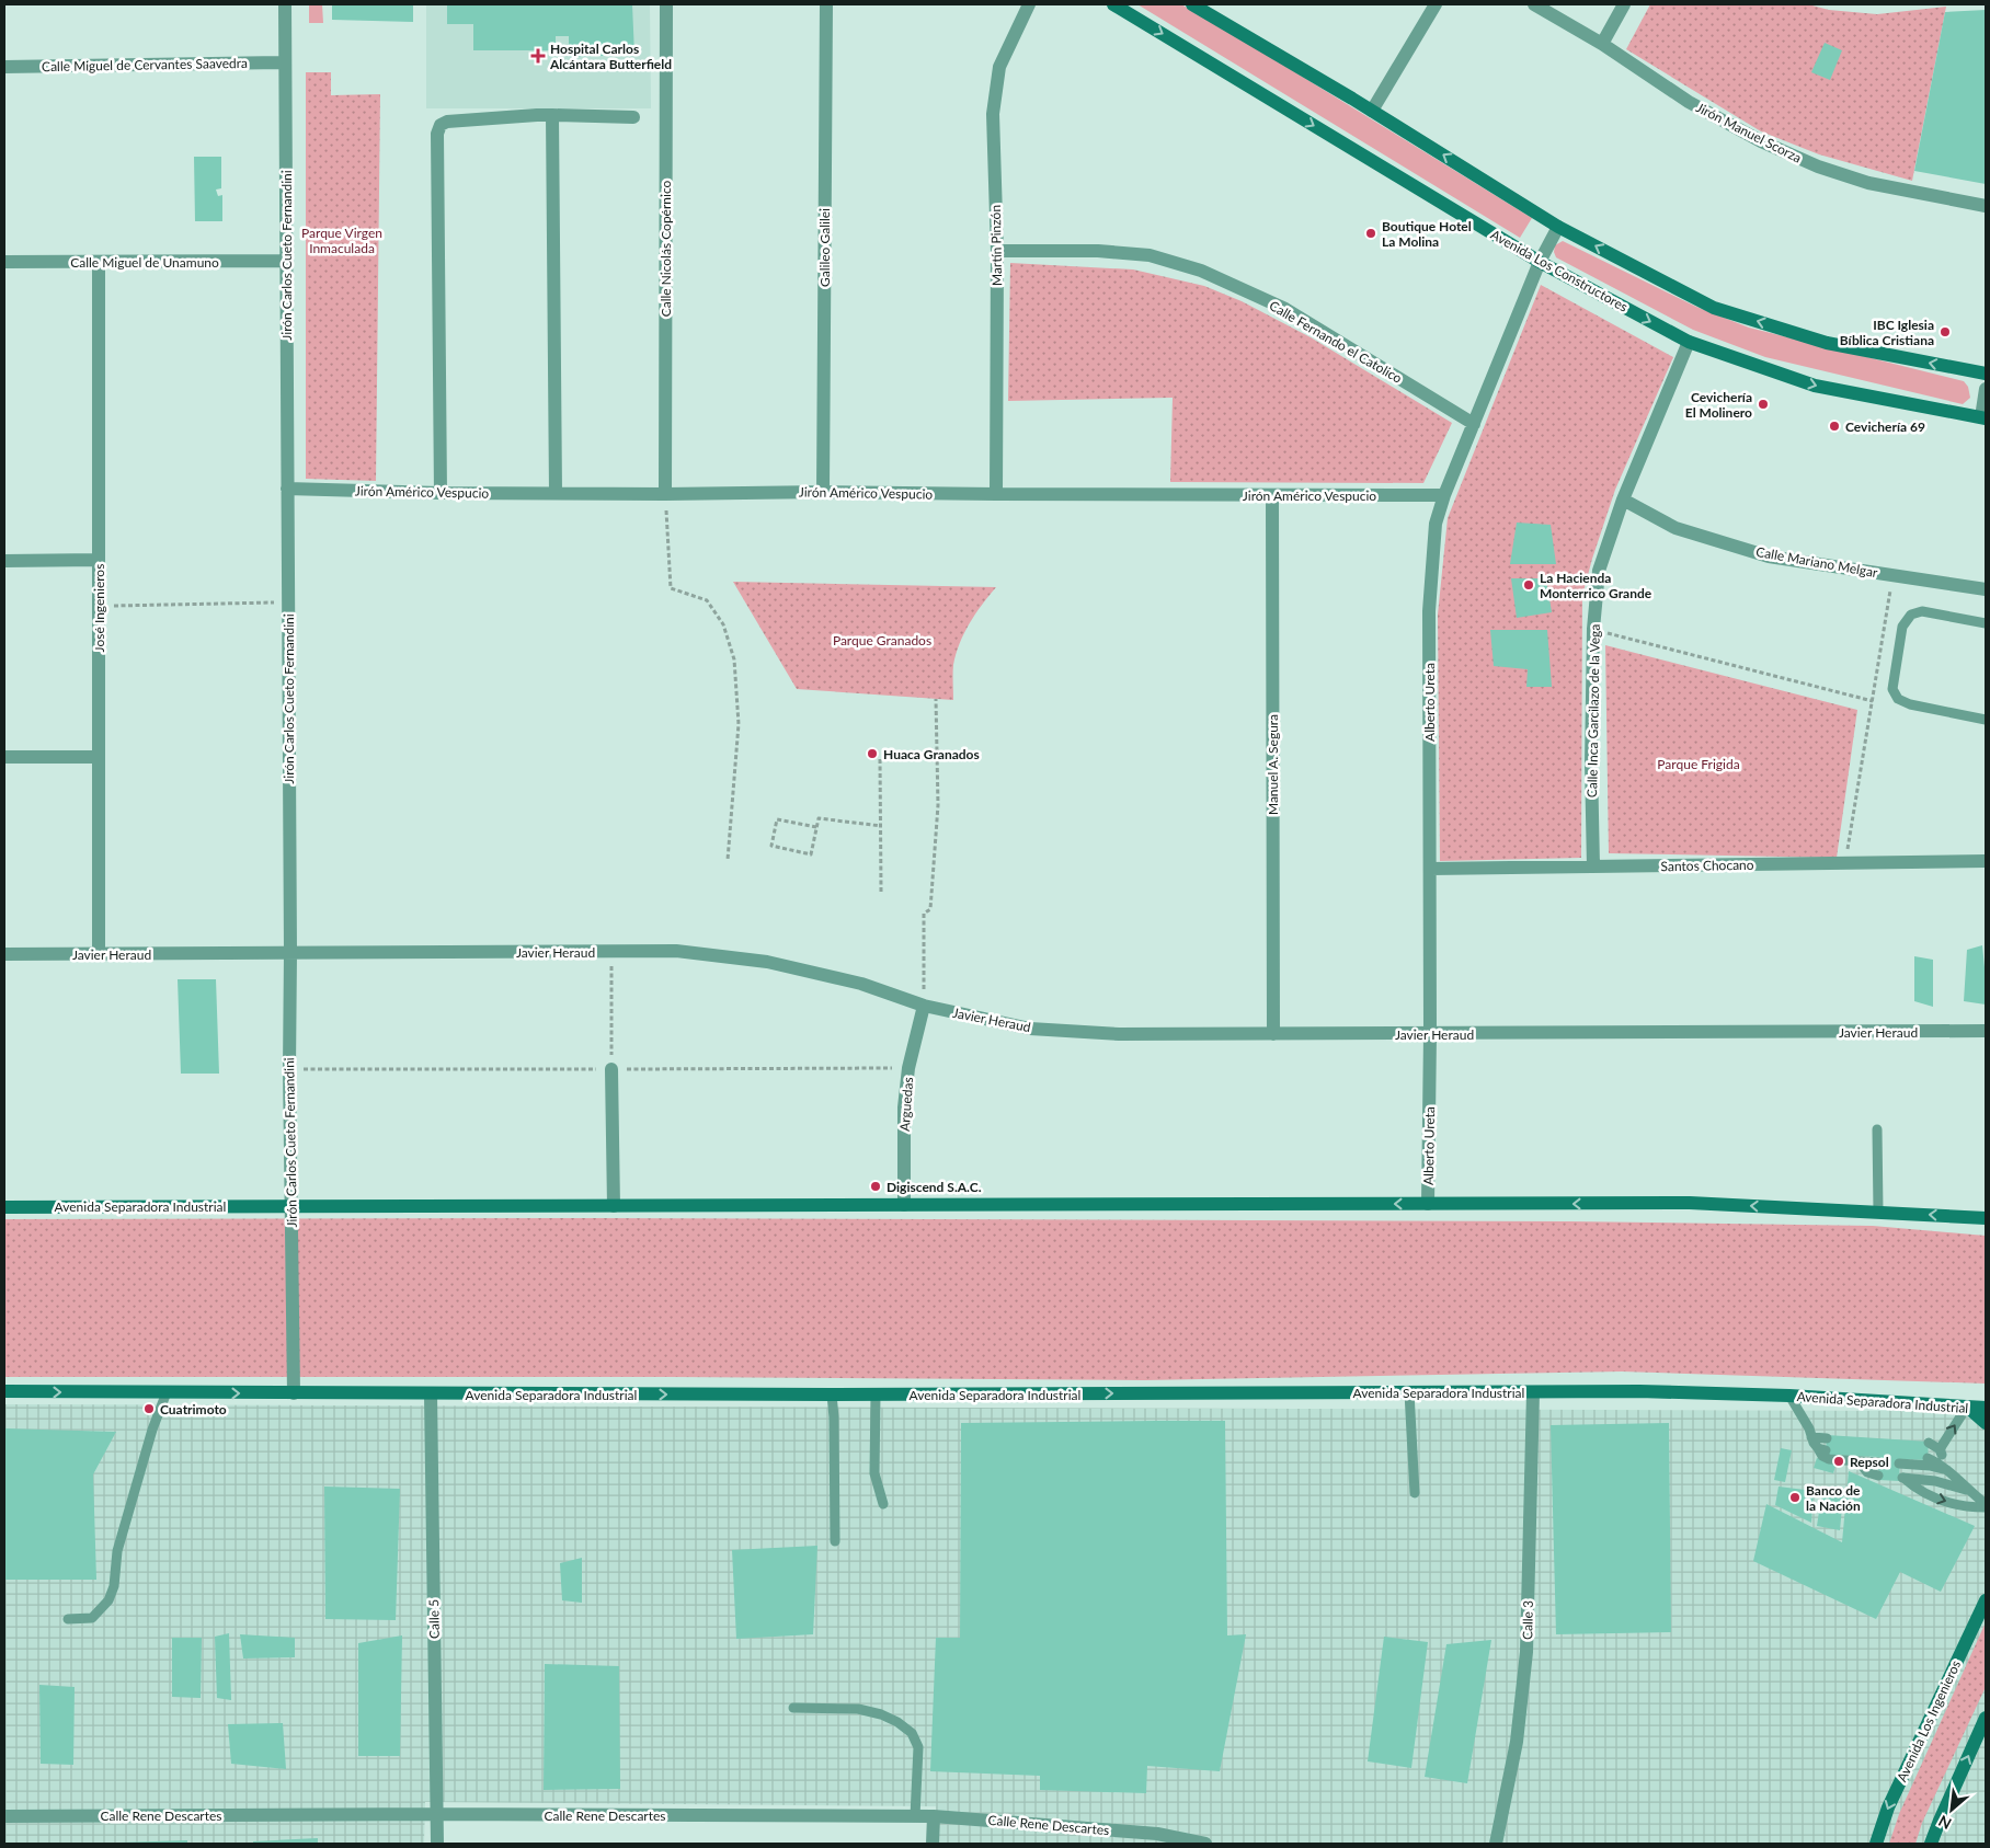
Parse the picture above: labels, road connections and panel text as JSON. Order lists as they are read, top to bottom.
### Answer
{
  "streets": {
    "main road": ["Avenida Los Constructores", "Avenida Separadora Industrial", "Avenida Los Ingenieros"],
    "street": [
      "Calle Miguel de Cervantes Saavedra",
      "Jirón Manuel Scorza",
      "Martín Pinzón",
      "Galileo Galilei",
      "Calle Nicolás Copérnico",
      "Jirón Carlos Cueto Fernandini",
      "Calle Miguel de Unamuno",
      "Calle Fernando el Catolico",
      "Jirón Américo Vespucio",
      "Calle Mariano Melgar",
      "José Ingenieros",
      "Alberto Ureta",
      "Calle Inca Garcilazo de la Vega",
      "Manuel A. Segura",
      "Santos Chocano",
      "Javier Heraud",
      "Arguedas",
      "Calle 5",
      "Calle 3",
      "Calle Rene Descartes"
    ]
  },
  "crossings": [
    ["Calle Miguel de Cervantes Saavedra", "Jirón Carlos Cueto Fernandini"],
    ["Martín Pinzón", "Calle Fernando el Catolico"],
    ["Martín Pinzón", "Jirón Américo Vespucio"],
    ["Galileo Galilei", "Jirón Américo Vespucio"],
    ["Calle Nicolás Copérnico", "Jirón Américo Vespucio"],
    ["Jirón Carlos Cueto Fernandini", "Calle Miguel de Unamuno"],
    ["Jirón Carlos Cueto Fernandini", "Jirón Américo Vespucio"],
    ["Jirón Carlos Cueto Fernandini", "Javier Heraud"],
    ["Jirón Carlos Cueto Fernandini", "Avenida Separadora Industrial"],
    ["Calle Miguel de Unamuno", "José Ingenieros"],
    ["Avenida Los Constructores", "Alberto Ureta"],
    ["Avenida Los Constructores", "Calle Inca Garcilazo de la Vega"],
    ["Calle Fernando el Catolico", "Alberto Ureta"],
    ["Jirón Américo Vespucio", "Alberto Ureta"],
    ["Jirón Américo Vespucio", "Manuel A. Segura"],
    ["Calle Mariano Melgar", "Calle Inca Garcilazo de la Vega"],
    ["José Ingenieros", "Javier Heraud"],
    ["Alberto Ureta", "Santos Chocano"],
    ["Alberto Ureta", "Javier Heraud"],
    ["Alberto Ureta", "Avenida Separadora Industrial"],
    ["Calle Inca Garcilazo de la Vega", "Santos Chocano"],
    ["Manuel A. Segura", "Javier Heraud"],
    ["Javier Heraud", "Arguedas"],
    ["Arguedas", "Avenida Separadora Industrial"],
    ["Avenida Separadora Industrial", "Calle 5"],
    ["Avenida Separadora Industrial", "Calle 3"],
    ["Calle 5", "Calle Rene Descartes"]
  ],
  "parks": ["Parque Virgen Inmaculada", "Parque Granados", "Parque Frigida"],
  "places": {
    "health": ["Hospital Carlos Alcántara Butterfield"],
    "other": [
      "Boutique Hotel La Molina",
      "IBC Iglesia Bíblica Cristiana",
      "Cevichería El Molinero",
      "Cevichería 69",
      "La Hacienda Monterrico Grande",
      "Huaca Granados",
      "Digiscend S.A.C.",
      "Cuatrimoto",
      "Repsol",
      "Banco de la Nación"
    ]
  },
  "north": "bottom left"
}
